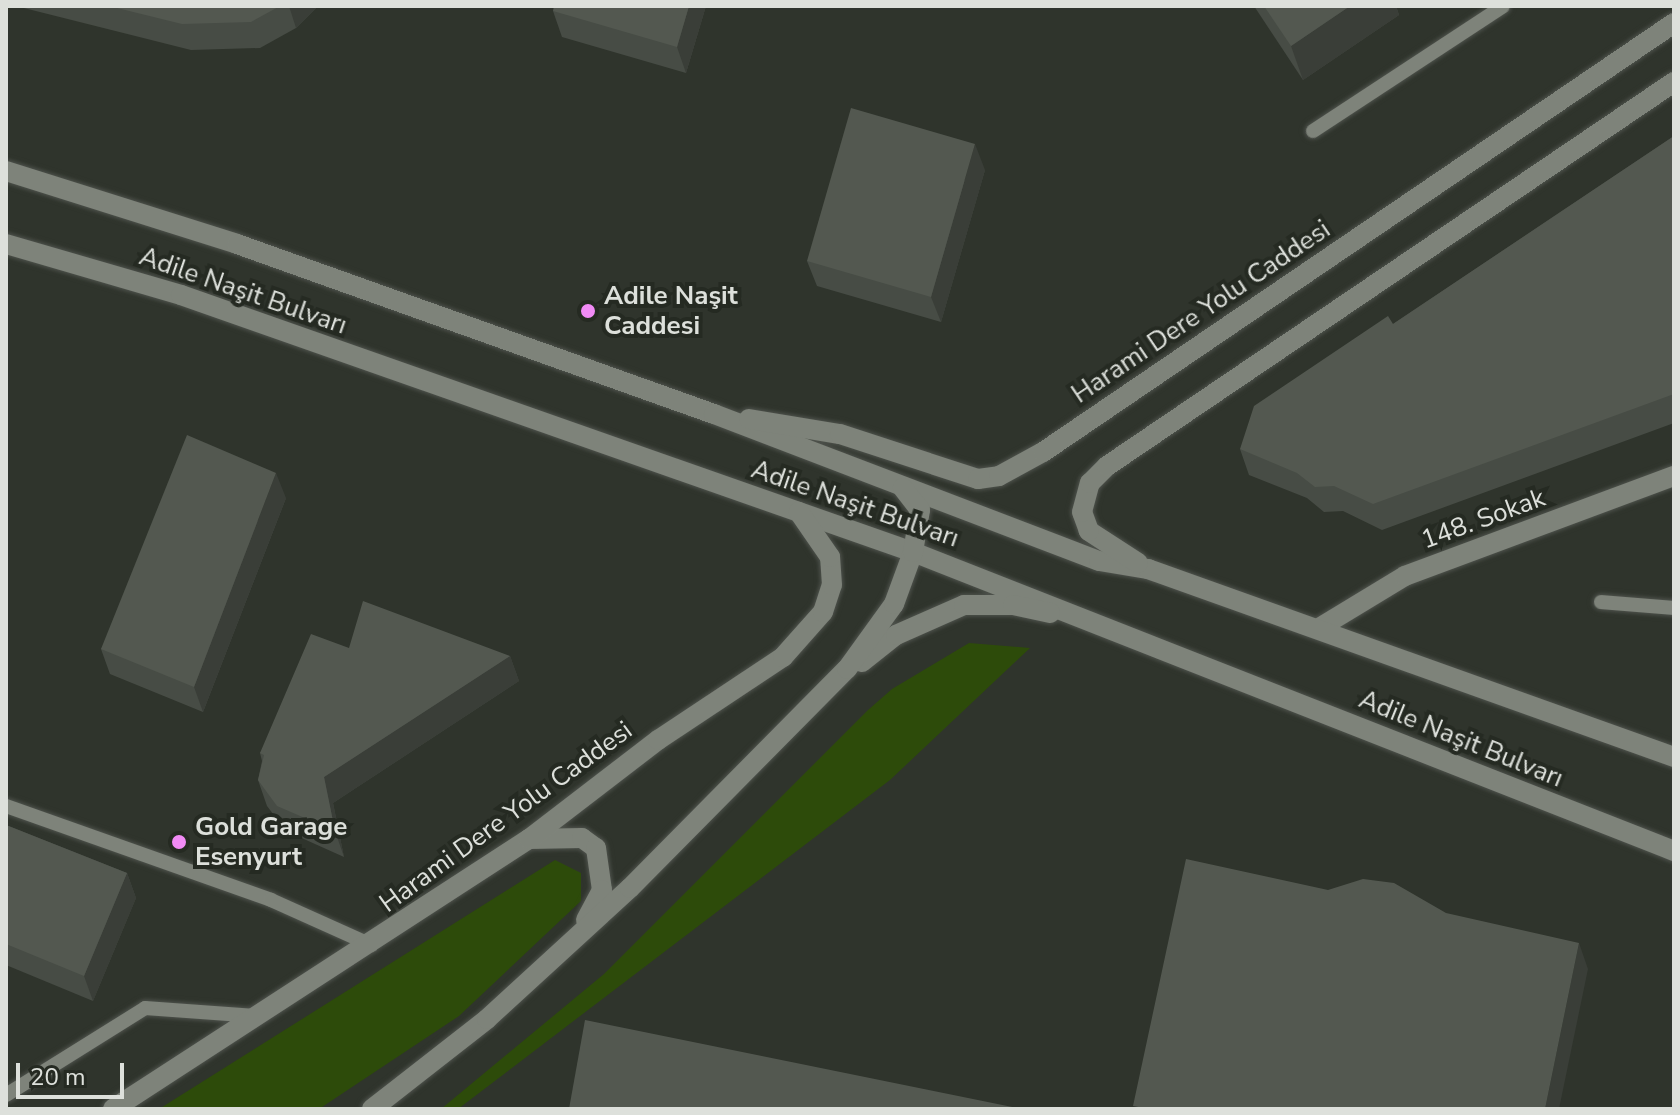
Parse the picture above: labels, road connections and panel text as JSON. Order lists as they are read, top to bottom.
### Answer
{
  "streets": {
    "main road": ["Adile Naşit Bulvarı", "Harami Dere Yolu Caddesi", "148. Sokak"]
  },
  "crossings": [
    ["Adile Naşit Bulvarı", "Harami Dere Yolu Caddesi"],
    ["Adile Naşit Bulvarı", "148. Sokak"]
  ],
  "places": ["Adile Naşit Caddesi", "Gold Garage Esenyurt"],
  "scale_bar": "20 m"
}
